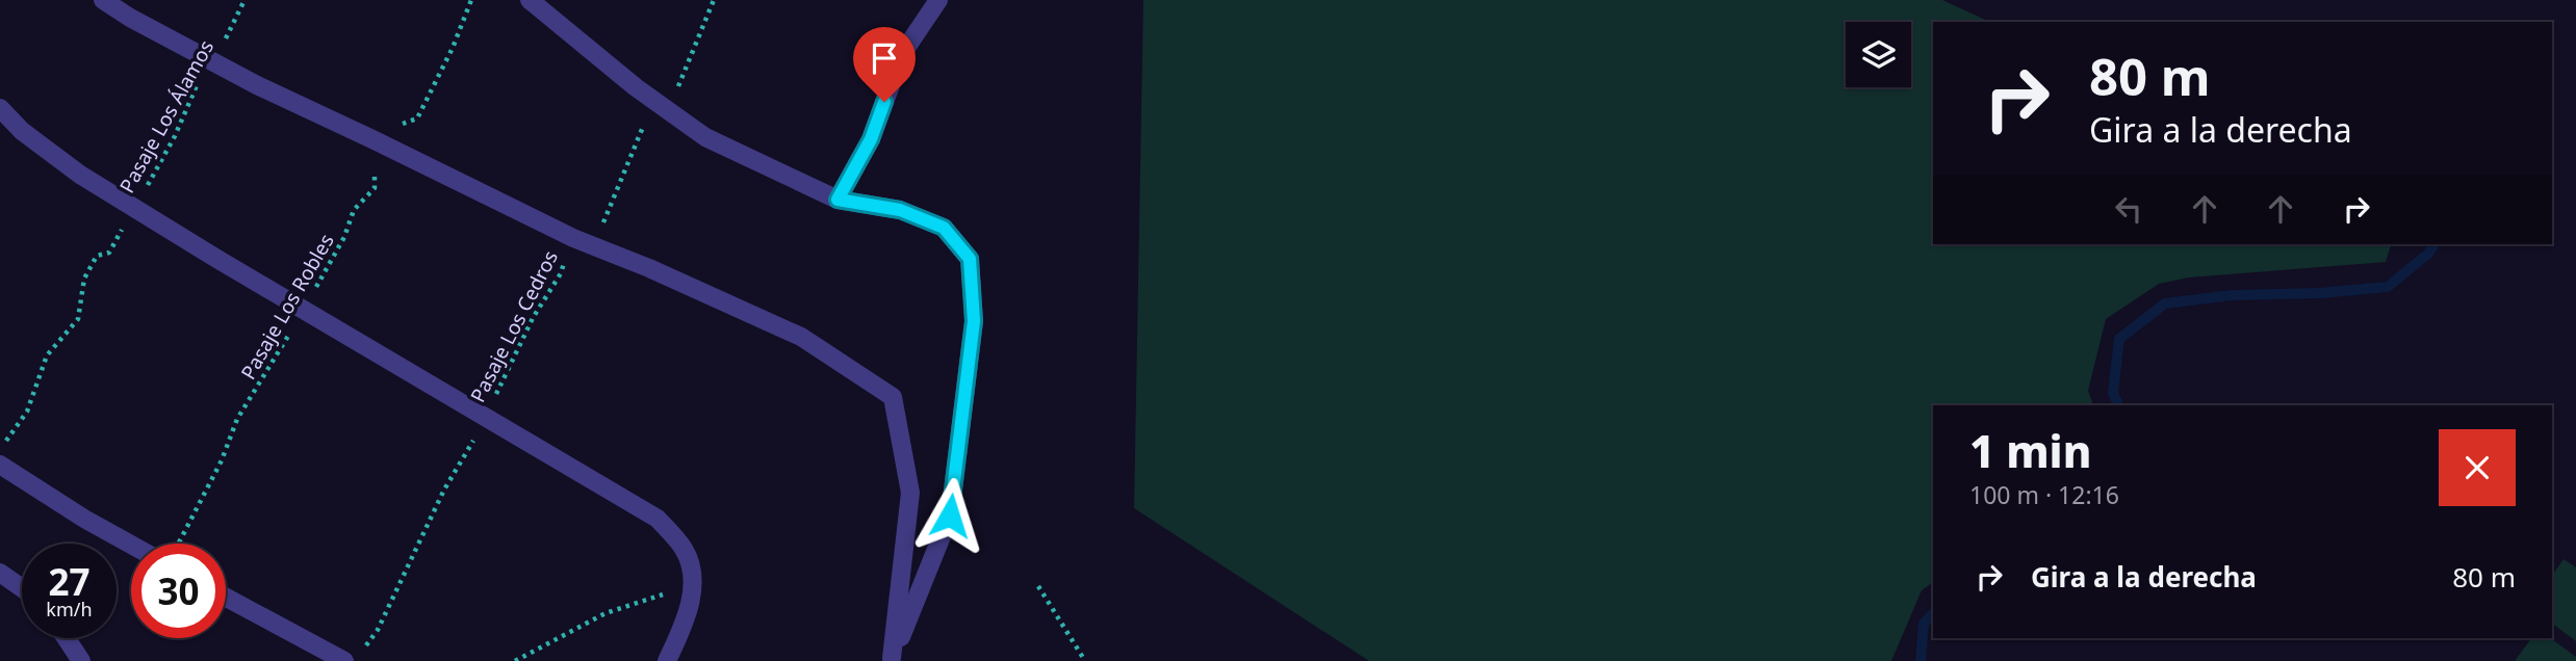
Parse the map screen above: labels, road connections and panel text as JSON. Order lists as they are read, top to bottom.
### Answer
{
  "streets": {
    "path": ["Pasaje Los Álamos", "Pasaje Los Robles", "Pasaje Los Cedros"]
  },
  "page": {
    "turn": ["80 m", "Gira a la derecha"],
    "heading": ["1 min", "100 m · 12:16"],
    "list": [
      {
        "name": "Gira a la derecha",
        "value": "80 m"
      }
    ],
    "speed": "27 km/h",
    "limit": "30"
  }
}
